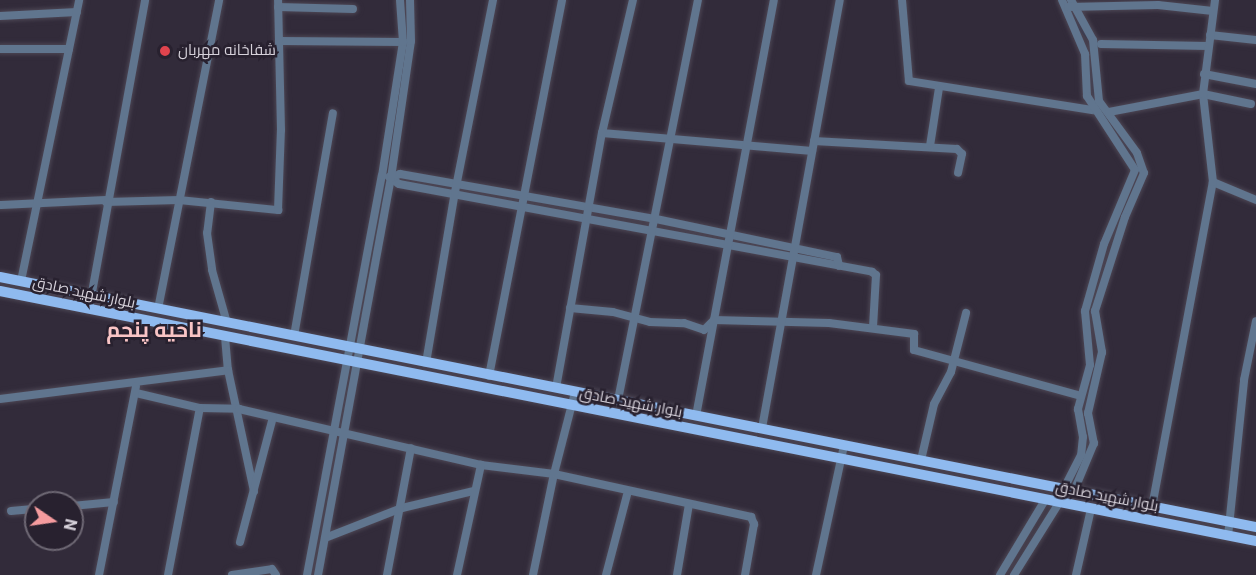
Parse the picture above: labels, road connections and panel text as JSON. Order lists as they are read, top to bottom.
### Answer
{
  "streets": {
    "main road": ["بلوار شهید صادق"]
  },
  "districts": ["ناحیه پنجم"],
  "places": ["شفاخانه مهربان"],
  "north": "right"
}
